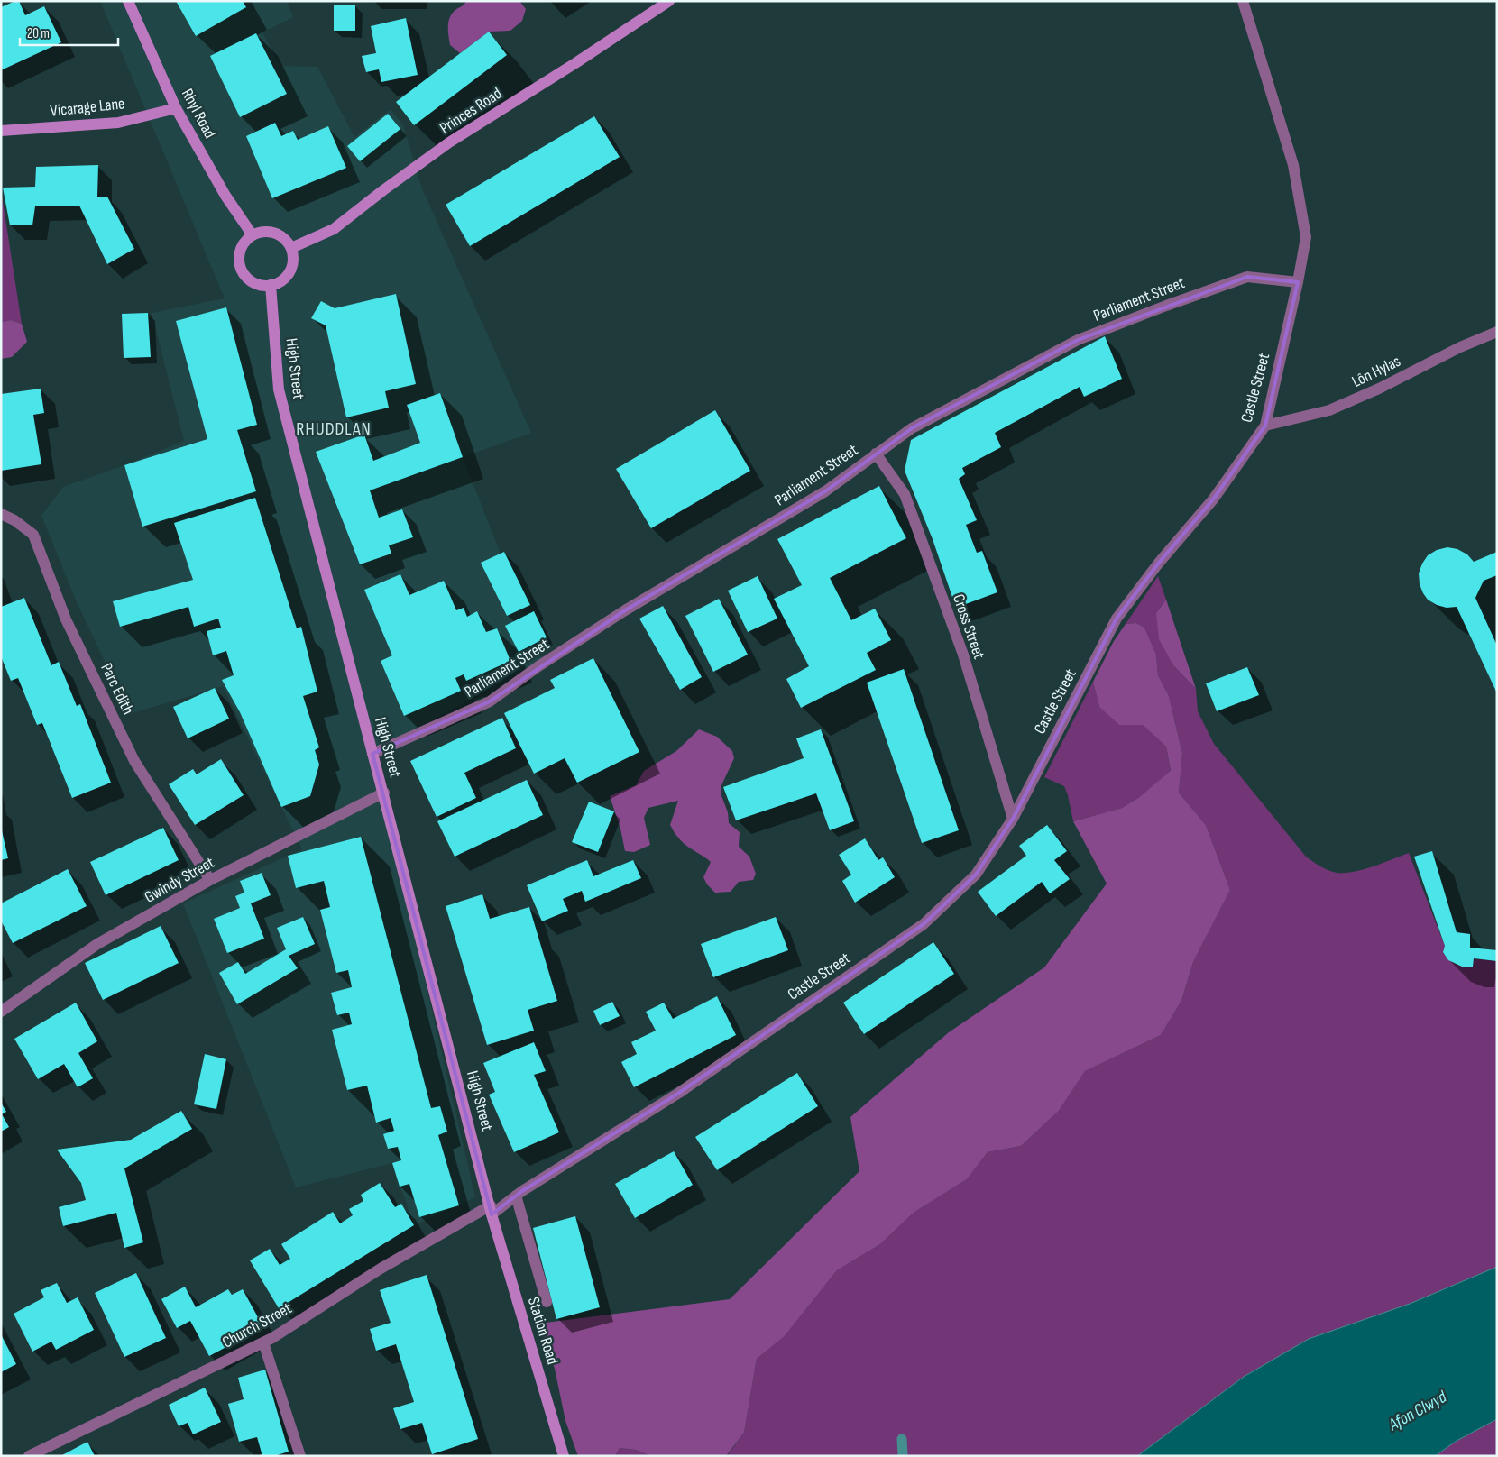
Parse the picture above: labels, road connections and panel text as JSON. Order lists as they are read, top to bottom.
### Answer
{
  "streets": {
    "street": [
      "Vicarage Lane",
      "Princes Road",
      "Rhyl Road",
      "Parliament Street",
      "High Street",
      "Lôn Hylas",
      "Castle Street",
      "Cross Street",
      "Parc Edith",
      "Gwindy Street",
      "Church Street",
      "Station Road"
    ]
  },
  "crossings": [
    ["Vicarage Lane", "Rhyl Road"],
    ["Princes Road", "Rhyl Road"],
    ["Princes Road", "High Street"],
    ["Rhyl Road", "High Street"],
    ["Parliament Street", "High Street"],
    ["Parliament Street", "Castle Street"],
    ["Parliament Street", "Cross Street"],
    ["High Street", "Castle Street"],
    ["High Street", "Gwindy Street"],
    ["High Street", "Church Street"],
    ["High Street", "Station Road"],
    ["Lôn Hylas", "Castle Street"],
    ["Castle Street", "Cross Street"],
    ["Castle Street", "Church Street"],
    ["Castle Street", "Station Road"],
    ["Parc Edith", "Gwindy Street"],
    ["Church Street", "Station Road"]
  ],
  "districts": ["RHUDDLAN"],
  "water": ["Afon Clwyd"],
  "scale_bar": "20 m"
}
